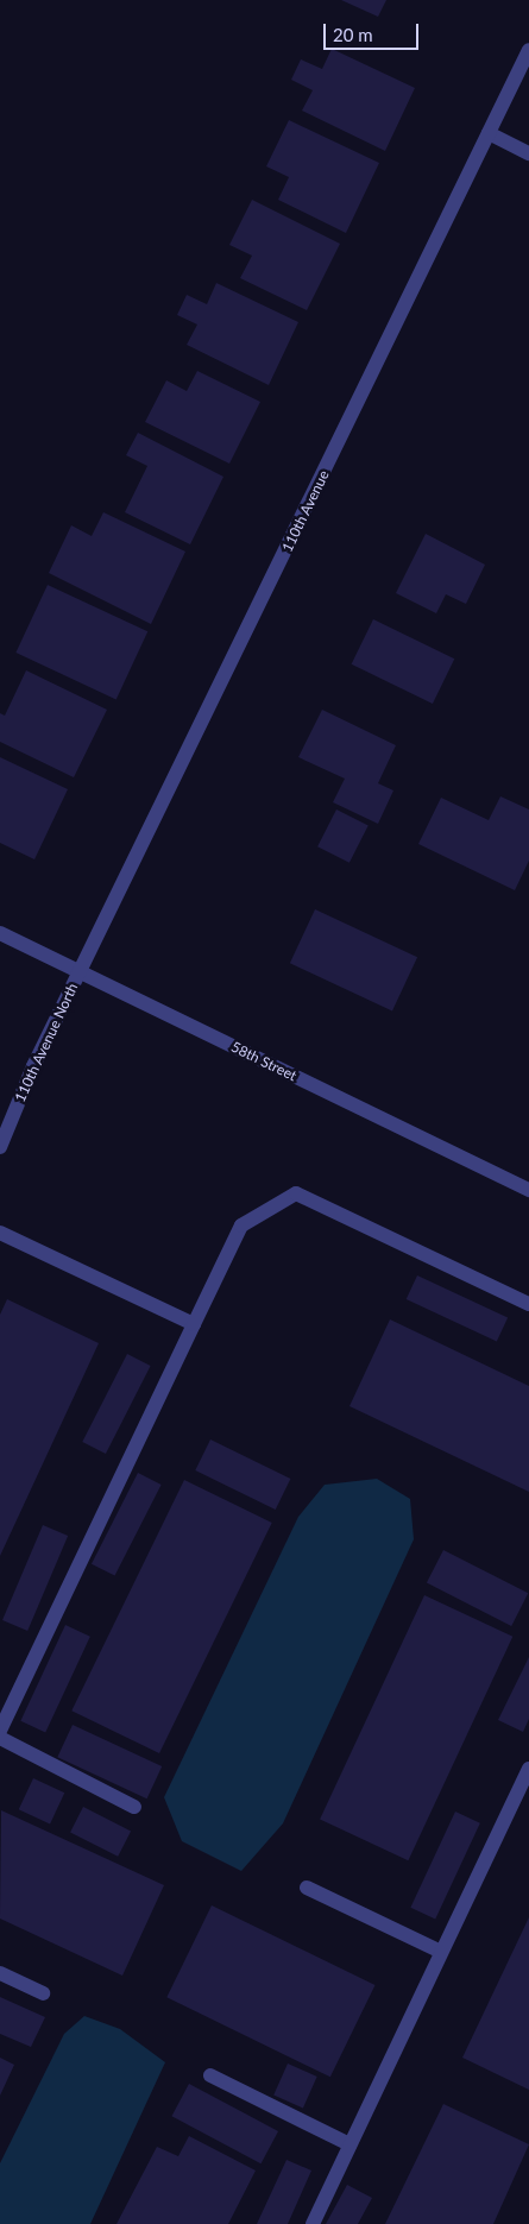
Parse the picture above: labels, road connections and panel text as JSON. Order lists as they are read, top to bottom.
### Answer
{
  "streets": {
    "street": ["110th Avenue", "110th Avenue North", "58th Street"]
  },
  "crossings": [
    ["110th Avenue", "110th Avenue North"],
    ["110th Avenue", "58th Street"],
    ["110th Avenue North", "58th Street"]
  ],
  "scale_bar": "20 m"
}
